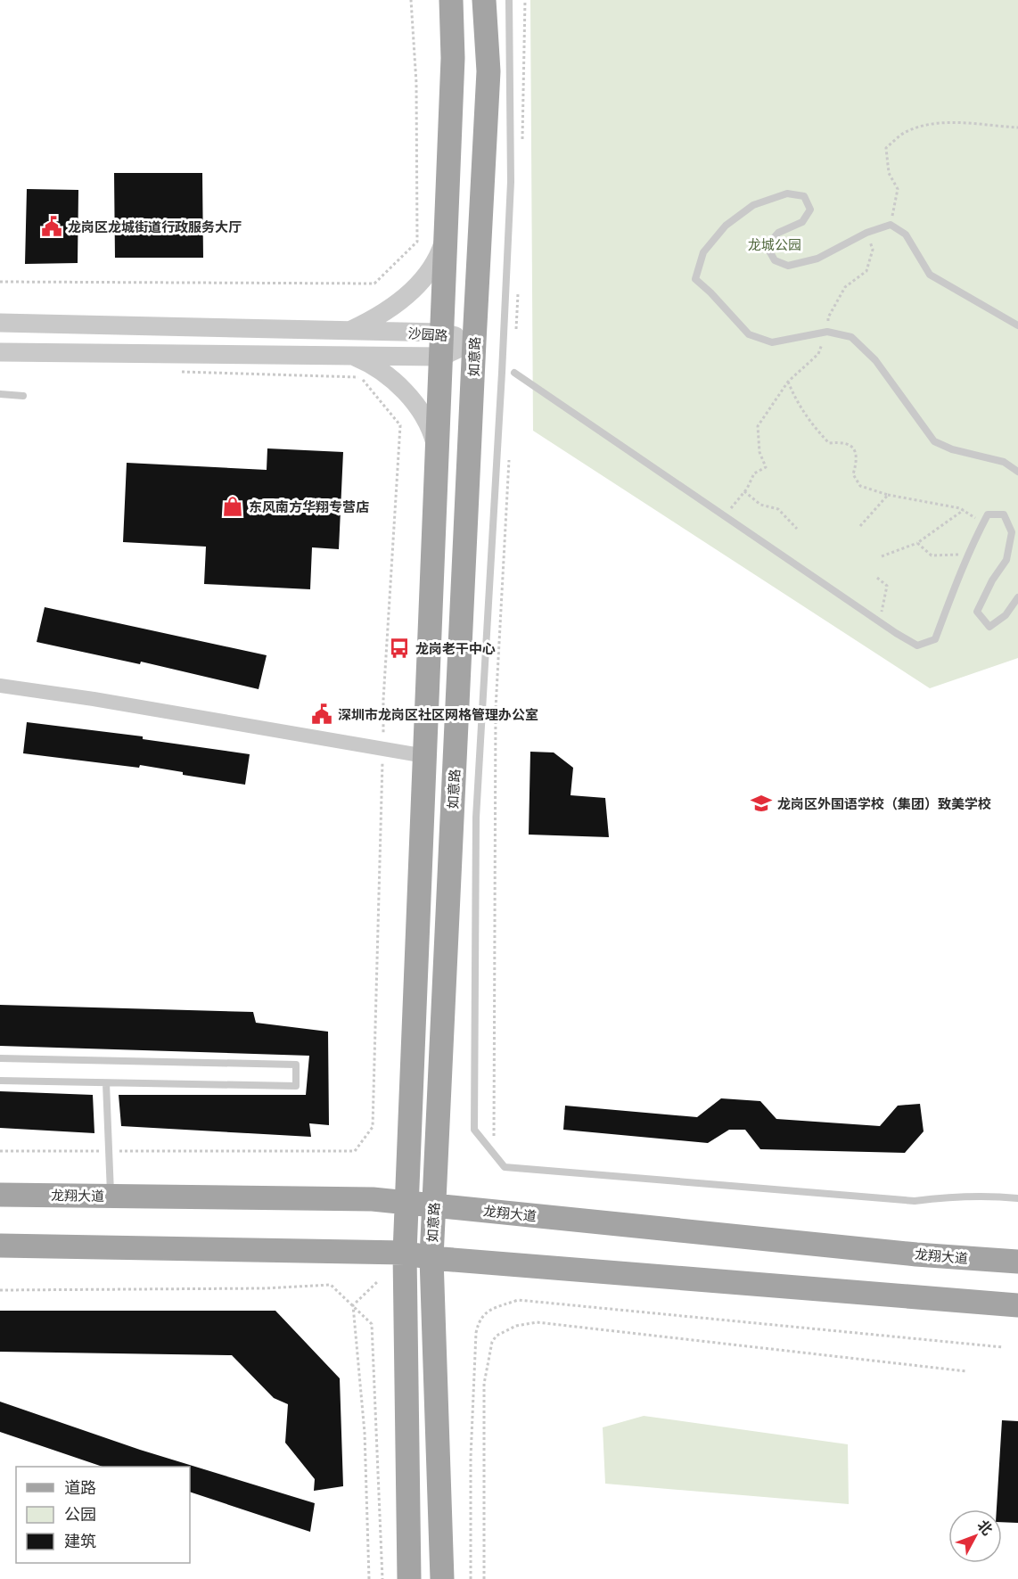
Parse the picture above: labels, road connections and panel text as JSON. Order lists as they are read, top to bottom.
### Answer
{
  "streets": {
    "main road": ["如意路", "龙翔大道"],
    "street": ["沙园路"]
  },
  "crossings": [
    ["沙园路", "如意路"],
    ["如意路", "龙翔大道"]
  ],
  "parks": ["龙城公园"],
  "places": {
    "public building": ["龙岗区龙城街道行政服务大厅", "深圳市龙岗区社区网格管理办公室"],
    "shop": ["东风南方华翔专营店"],
    "bus stop": ["龙岗老干中心"],
    "school or university": ["龙岗区外国语学校（集团）致美学校"]
  },
  "legend": ["道路", "公园", "建筑"],
  "north": "top right"
}
